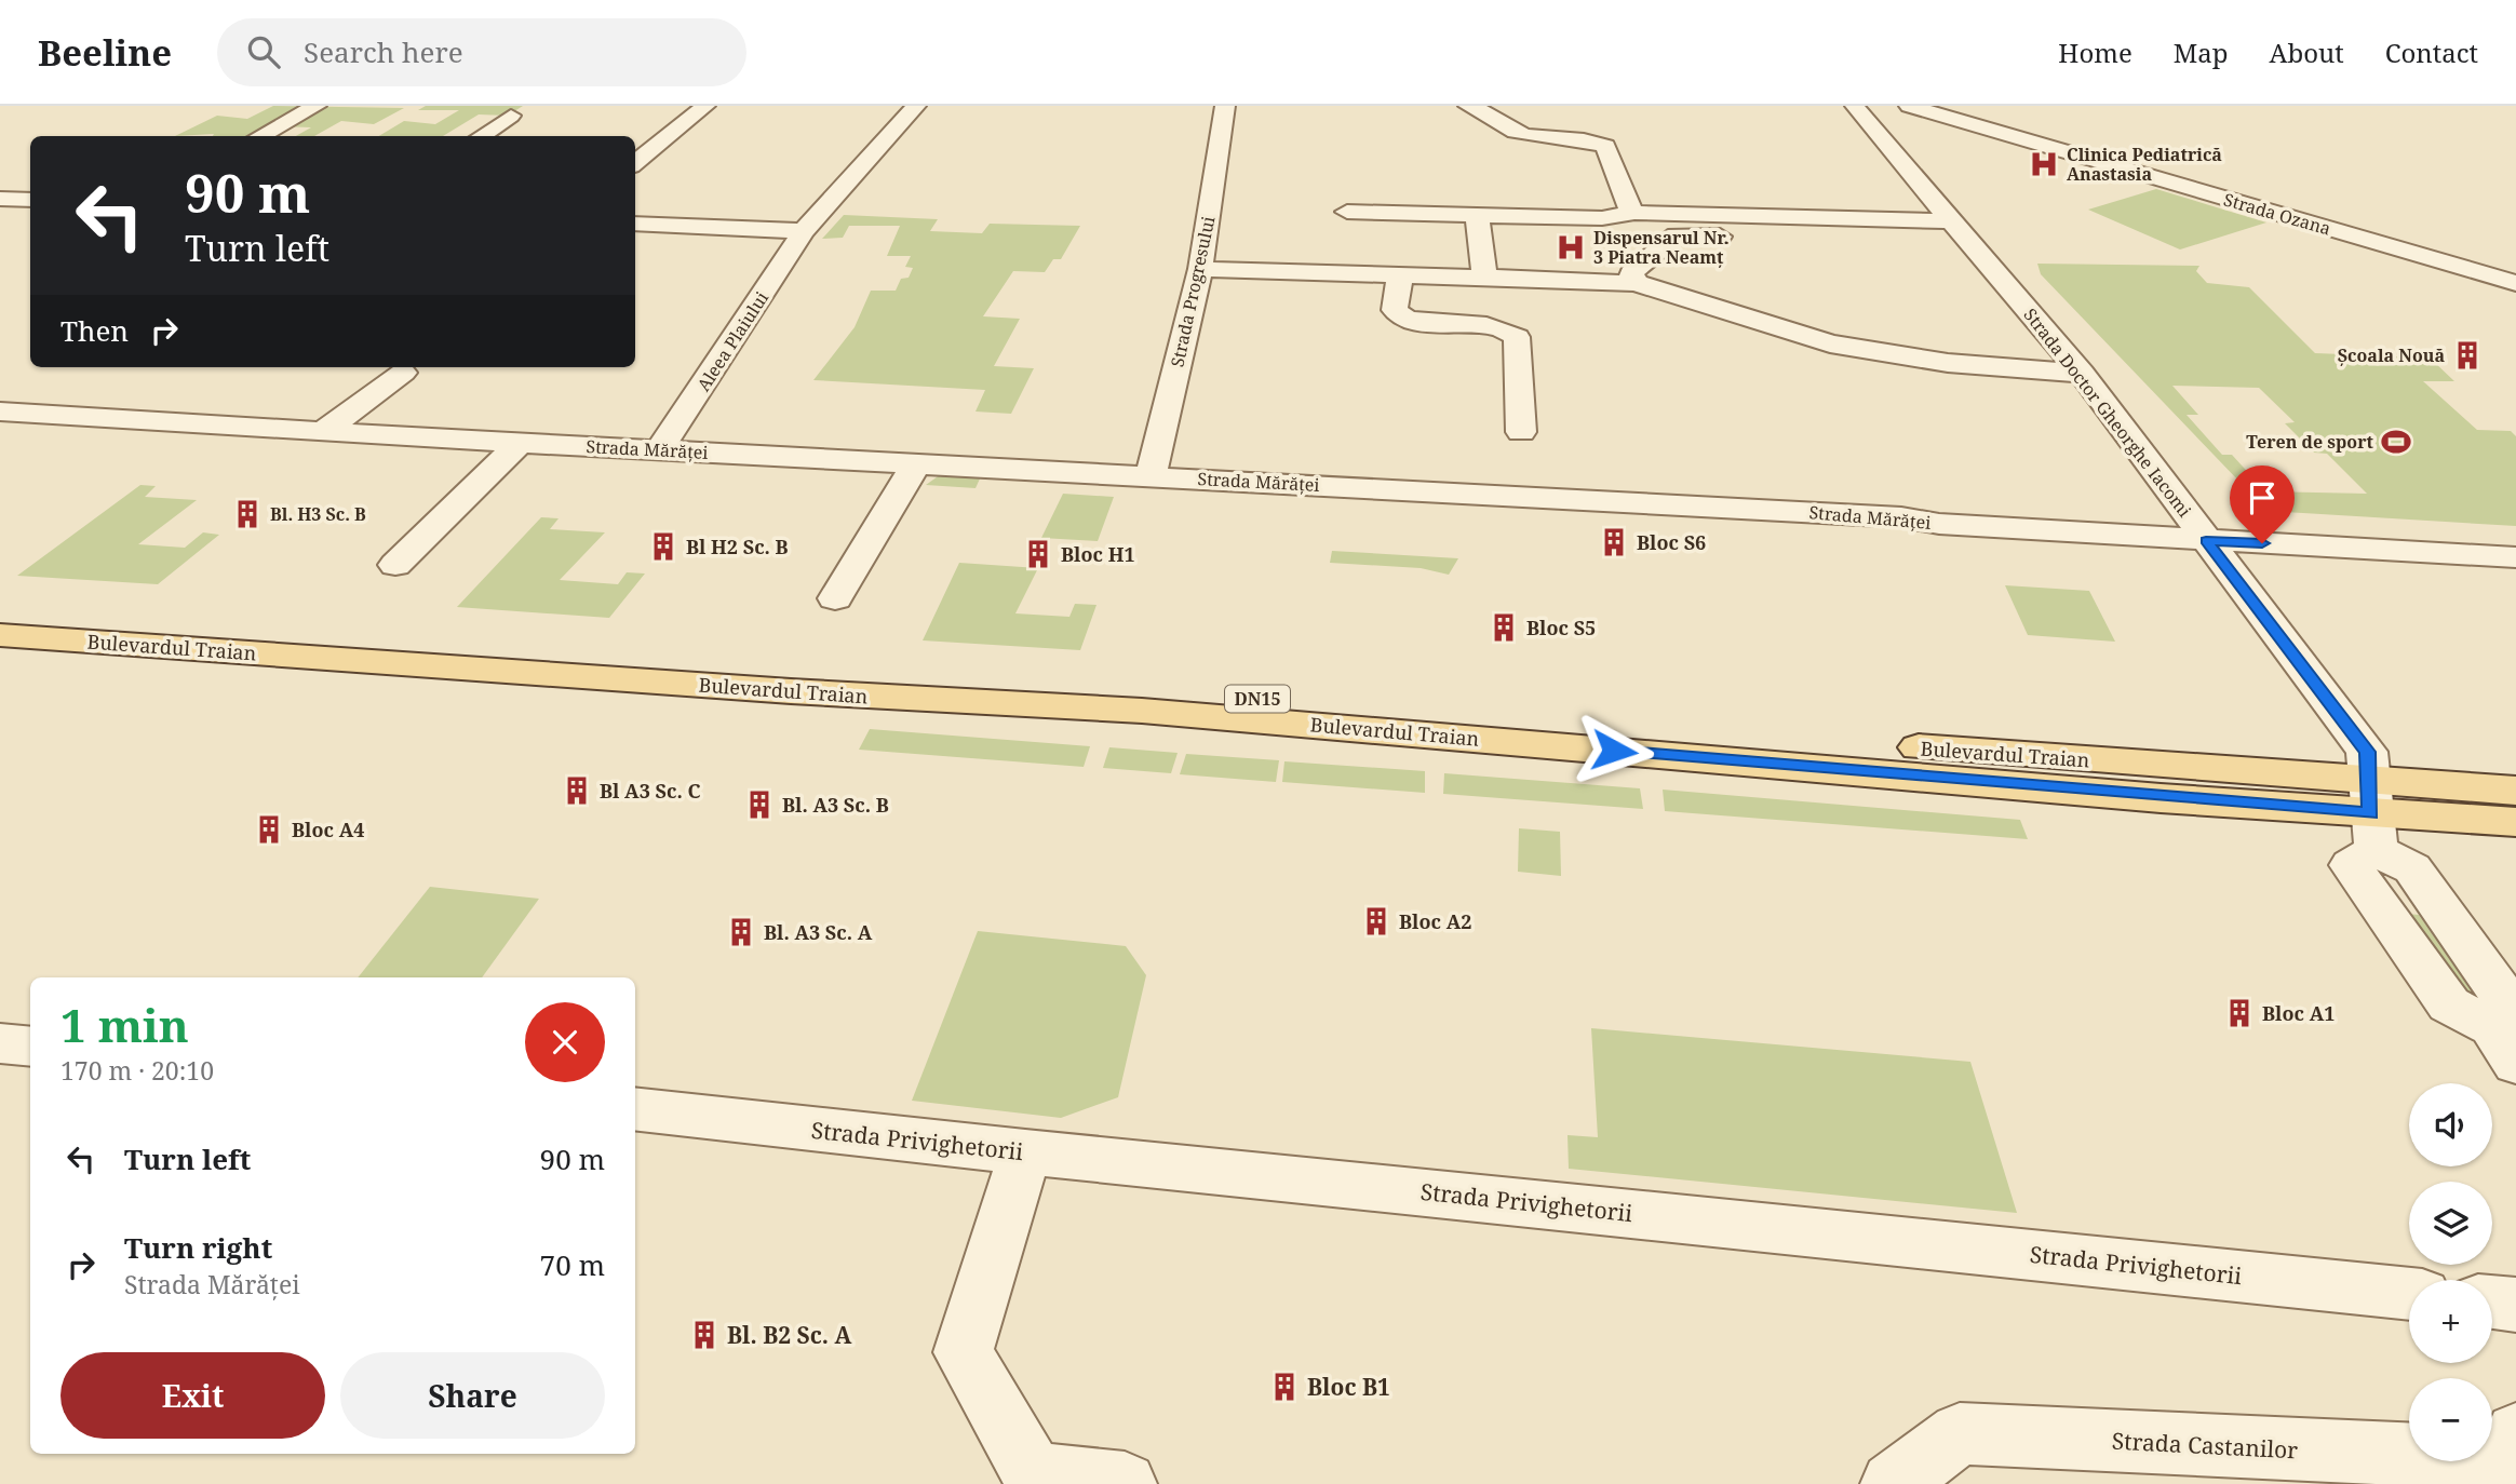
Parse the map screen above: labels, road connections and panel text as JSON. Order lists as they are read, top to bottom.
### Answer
{
  "streets": {
    "main road": ["Bulevardul Traian", "DN15"],
    "street": [
      "Strada Ozana",
      "Strada Progresului",
      "Aleea Plaiului",
      "Strada Doctor Gheorghe Iacomi",
      "Strada Mărăței",
      "Strada Privighetorii",
      "Strada Castanilor"
    ]
  },
  "crossings": [
    ["Strada Progresului", "Strada Mărăței"],
    ["Aleea Plaiului", "Strada Mărăței"],
    ["Strada Doctor Gheorghe Iacomi", "Strada Mărăței"],
    ["Strada Doctor Gheorghe Iacomi", "Bulevardul Traian"]
  ],
  "places": {
    "hospital": ["Clinica Pediatrică Anastasia", "Dispensarul Nr. 3 Piatra Neamț"],
    "building": [
      "Școala Nouă",
      "Bl. H3 Sc. B",
      "Bloc S6",
      "Bl H2 Sc. B",
      "Bloc H1",
      "Bloc S5",
      "Bl A3 Sc. C",
      "Bl. A3 Sc. B",
      "Bloc A4",
      "Bloc A2",
      "Bl. A3 Sc. A",
      "Bloc A1",
      "Bl. B2 Sc. A",
      "Bloc B1"
    ],
    "sports": ["Teren de sport"]
  },
  "page": {
    "header": "Beeline",
    "search": "Search here",
    "nav": [
      "Home",
      "Map",
      "About",
      "Contact"
    ],
    "turn": ["90 m", "Turn left"],
    "then": "Then",
    "heading": ["1 min", "170 m · 20:10"],
    "map_buttons": ["+", "−"],
    "list": [
      {
        "name": "Turn left",
        "value": "90 m"
      },
      {
        "name": "Turn right",
        "note": "Strada Mărăței",
        "value": "70 m"
      }
    ],
    "buttons": ["Exit", "Share"]
  }
}
